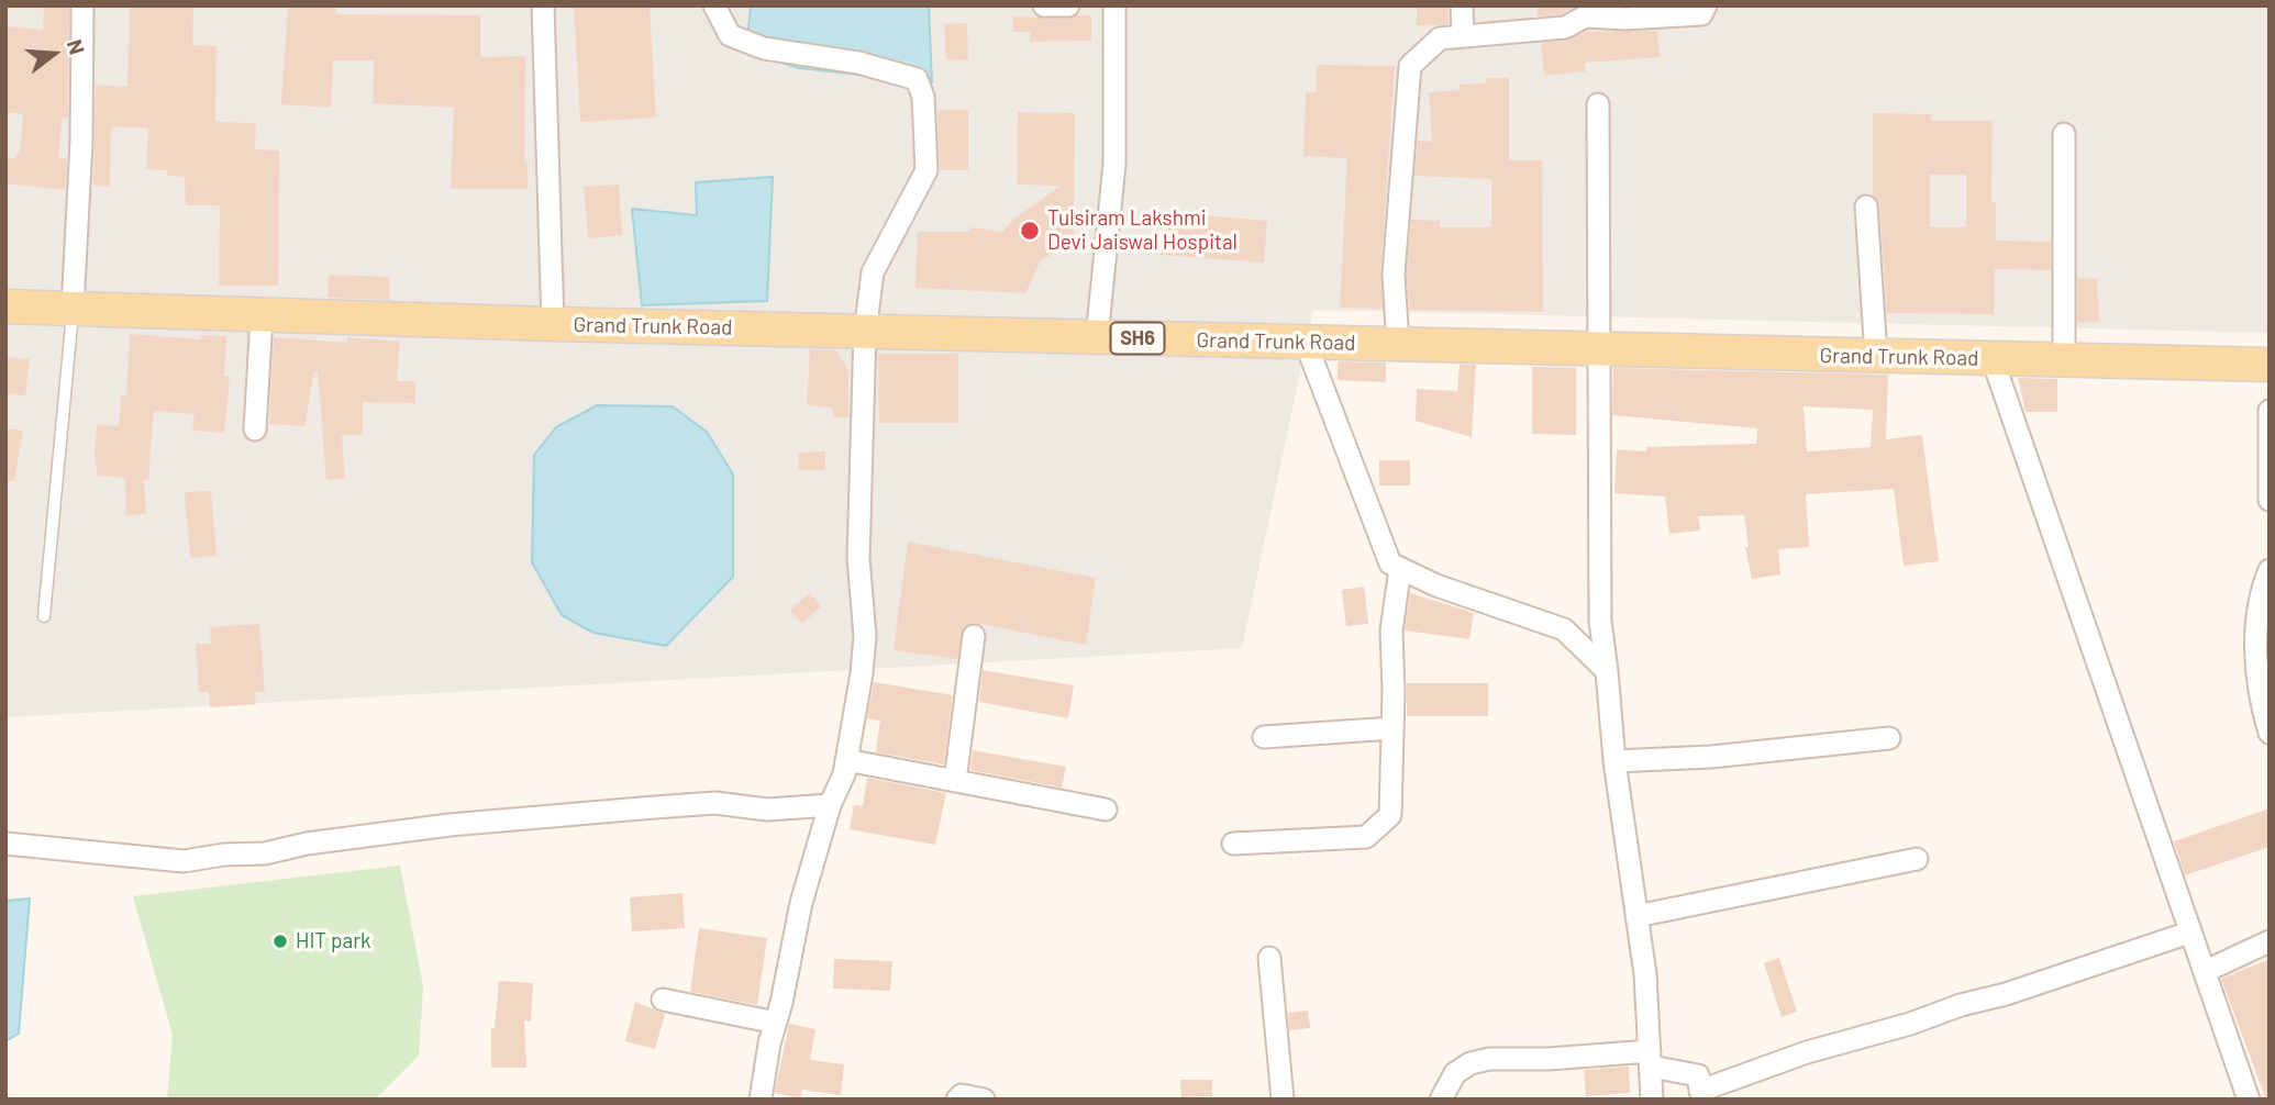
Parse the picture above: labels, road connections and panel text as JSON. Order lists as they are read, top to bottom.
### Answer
{
  "streets": {
    "main road": ["Grand Trunk Road", "SH6"]
  },
  "places": ["Tulsiram Lakshmi Devi Jaiswal Hospital", "HIT park"],
  "north": "right"
}
